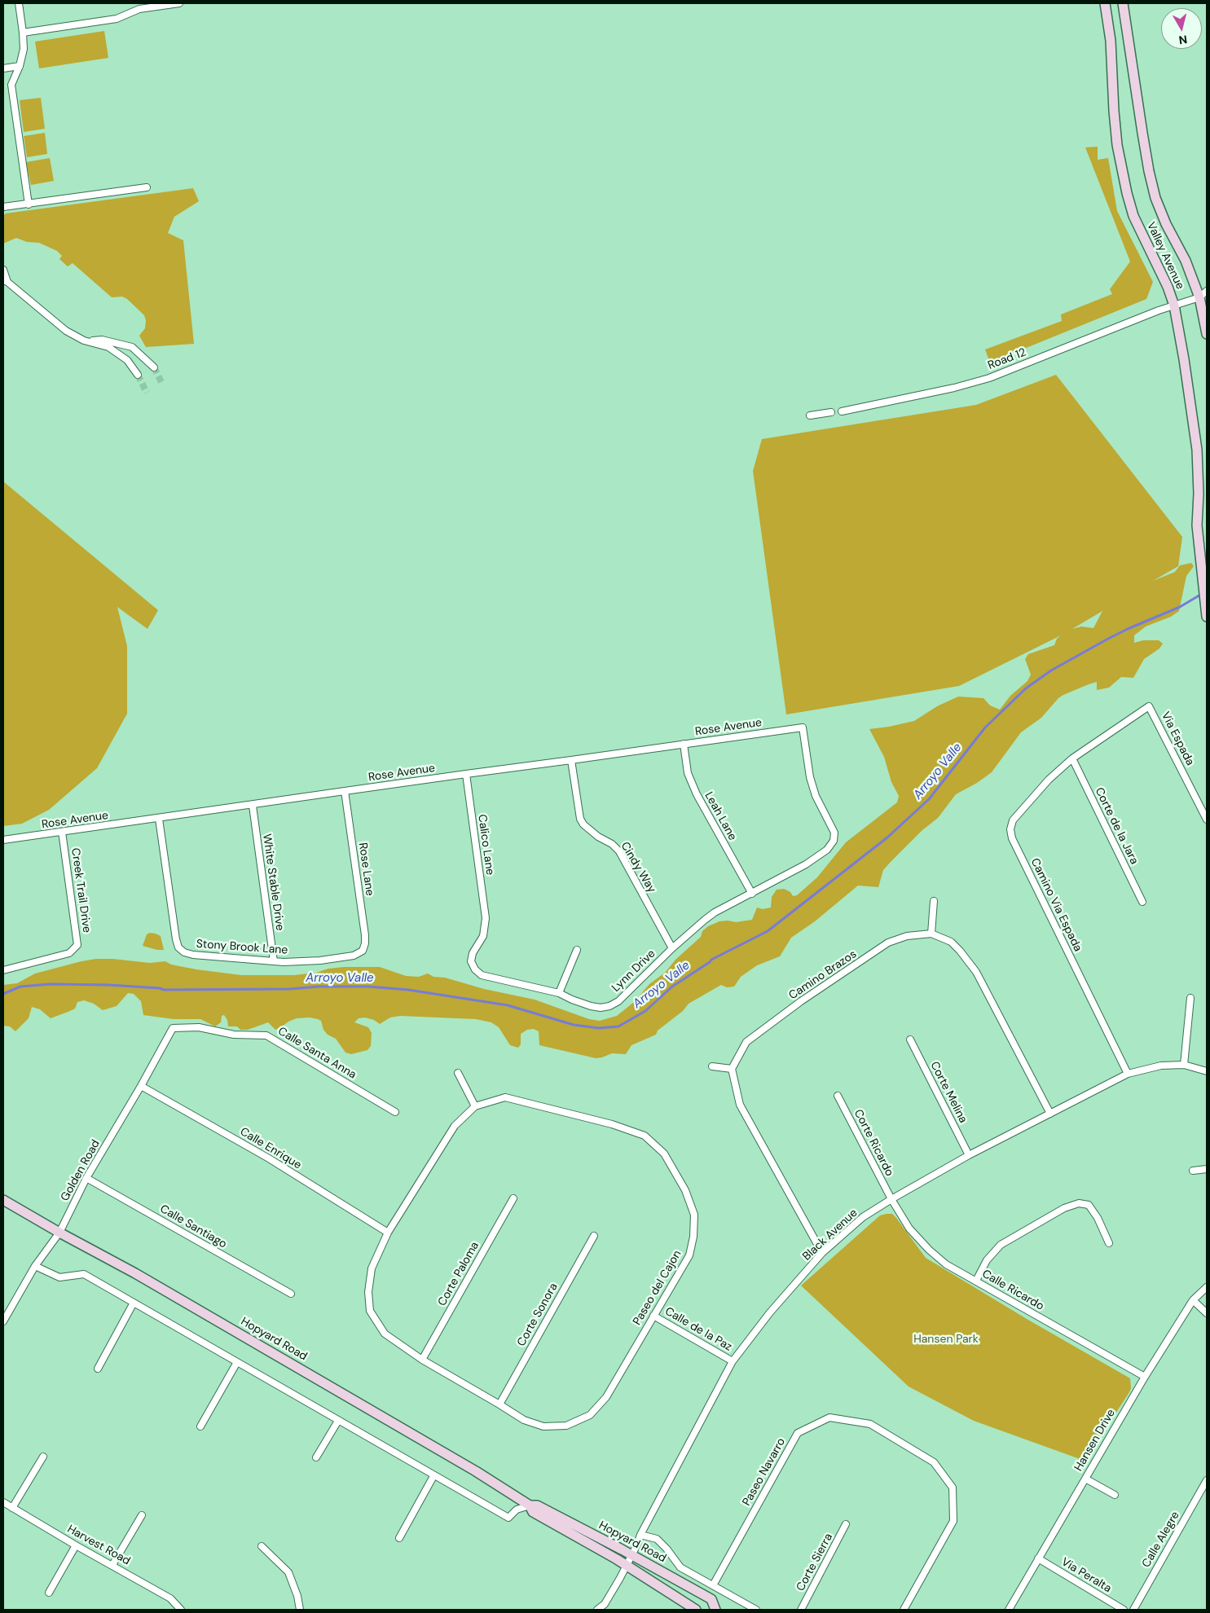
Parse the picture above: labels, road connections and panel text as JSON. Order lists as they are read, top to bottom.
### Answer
{
  "streets": {
    "main road": ["Valley Avenue", "Hopyard Road"],
    "street": [
      "Road 12",
      "Rose Avenue",
      "Via Espada",
      "Leah Lane",
      "Corte de la Jara",
      "Calico Lane",
      "Cindy Way",
      "Rose Lane",
      "White Stable Drive",
      "Creek Trail Drive",
      "Camino Via Espada",
      "Stony Brook Lane",
      "Lynn Drive",
      "Camino Brazos",
      "Calle Santa Anna",
      "Corte Melina",
      "Corte Ricardo",
      "Calle Enrique",
      "Golden Road",
      "Calle Santiago",
      "Black Avenue",
      "Corte Paloma",
      "Paseo del Cajon",
      "Calle Ricardo",
      "Corte Sonora",
      "Calle de la Paz",
      "Hansen Drive",
      "Paseo Navarro",
      "Calle Alegre",
      "Harvest Road",
      "Corte Sierra",
      "Via Peralta"
    ]
  },
  "crossings": [
    ["Valley Avenue", "Road 12"],
    ["Rose Avenue", "Leah Lane"],
    ["Rose Avenue", "Calico Lane"],
    ["Rose Avenue", "Cindy Way"],
    ["Rose Avenue", "Rose Lane"],
    ["Rose Avenue", "White Stable Drive"],
    ["Rose Avenue", "Creek Trail Drive"],
    ["Rose Avenue", "Stony Brook Lane"],
    ["Rose Avenue", "Lynn Drive"],
    ["Via Espada", "Corte de la Jara"],
    ["Via Espada", "Camino Via Espada"],
    ["Leah Lane", "Lynn Drive"],
    ["Corte de la Jara", "Camino Via Espada"],
    ["Calico Lane", "Lynn Drive"],
    ["Cindy Way", "Lynn Drive"],
    ["Rose Lane", "Stony Brook Lane"],
    ["White Stable Drive", "Stony Brook Lane"],
    ["Camino Via Espada", "Black Avenue"],
    ["Camino Brazos", "Black Avenue"],
    ["Calle Santa Anna", "Golden Road"],
    ["Corte Melina", "Black Avenue"],
    ["Corte Ricardo", "Black Avenue"],
    ["Corte Ricardo", "Calle Ricardo"],
    ["Calle Enrique", "Golden Road"],
    ["Calle Enrique", "Paseo del Cajon"],
    ["Golden Road", "Calle Santiago"],
    ["Golden Road", "Hopyard Road"],
    ["Black Avenue", "Calle Ricardo"],
    ["Black Avenue", "Calle de la Paz"],
    ["Black Avenue", "Hopyard Road"],
    ["Corte Paloma", "Paseo del Cajon"],
    ["Paseo del Cajon", "Corte Sonora"],
    ["Paseo del Cajon", "Calle de la Paz"],
    ["Calle Ricardo", "Hansen Drive"],
    ["Hopyard Road", "Paseo Navarro"],
    ["Hansen Drive", "Via Peralta"]
  ],
  "water": ["Arroyo Valle"],
  "parks": ["Hansen Park"],
  "north": "bottom"
}
